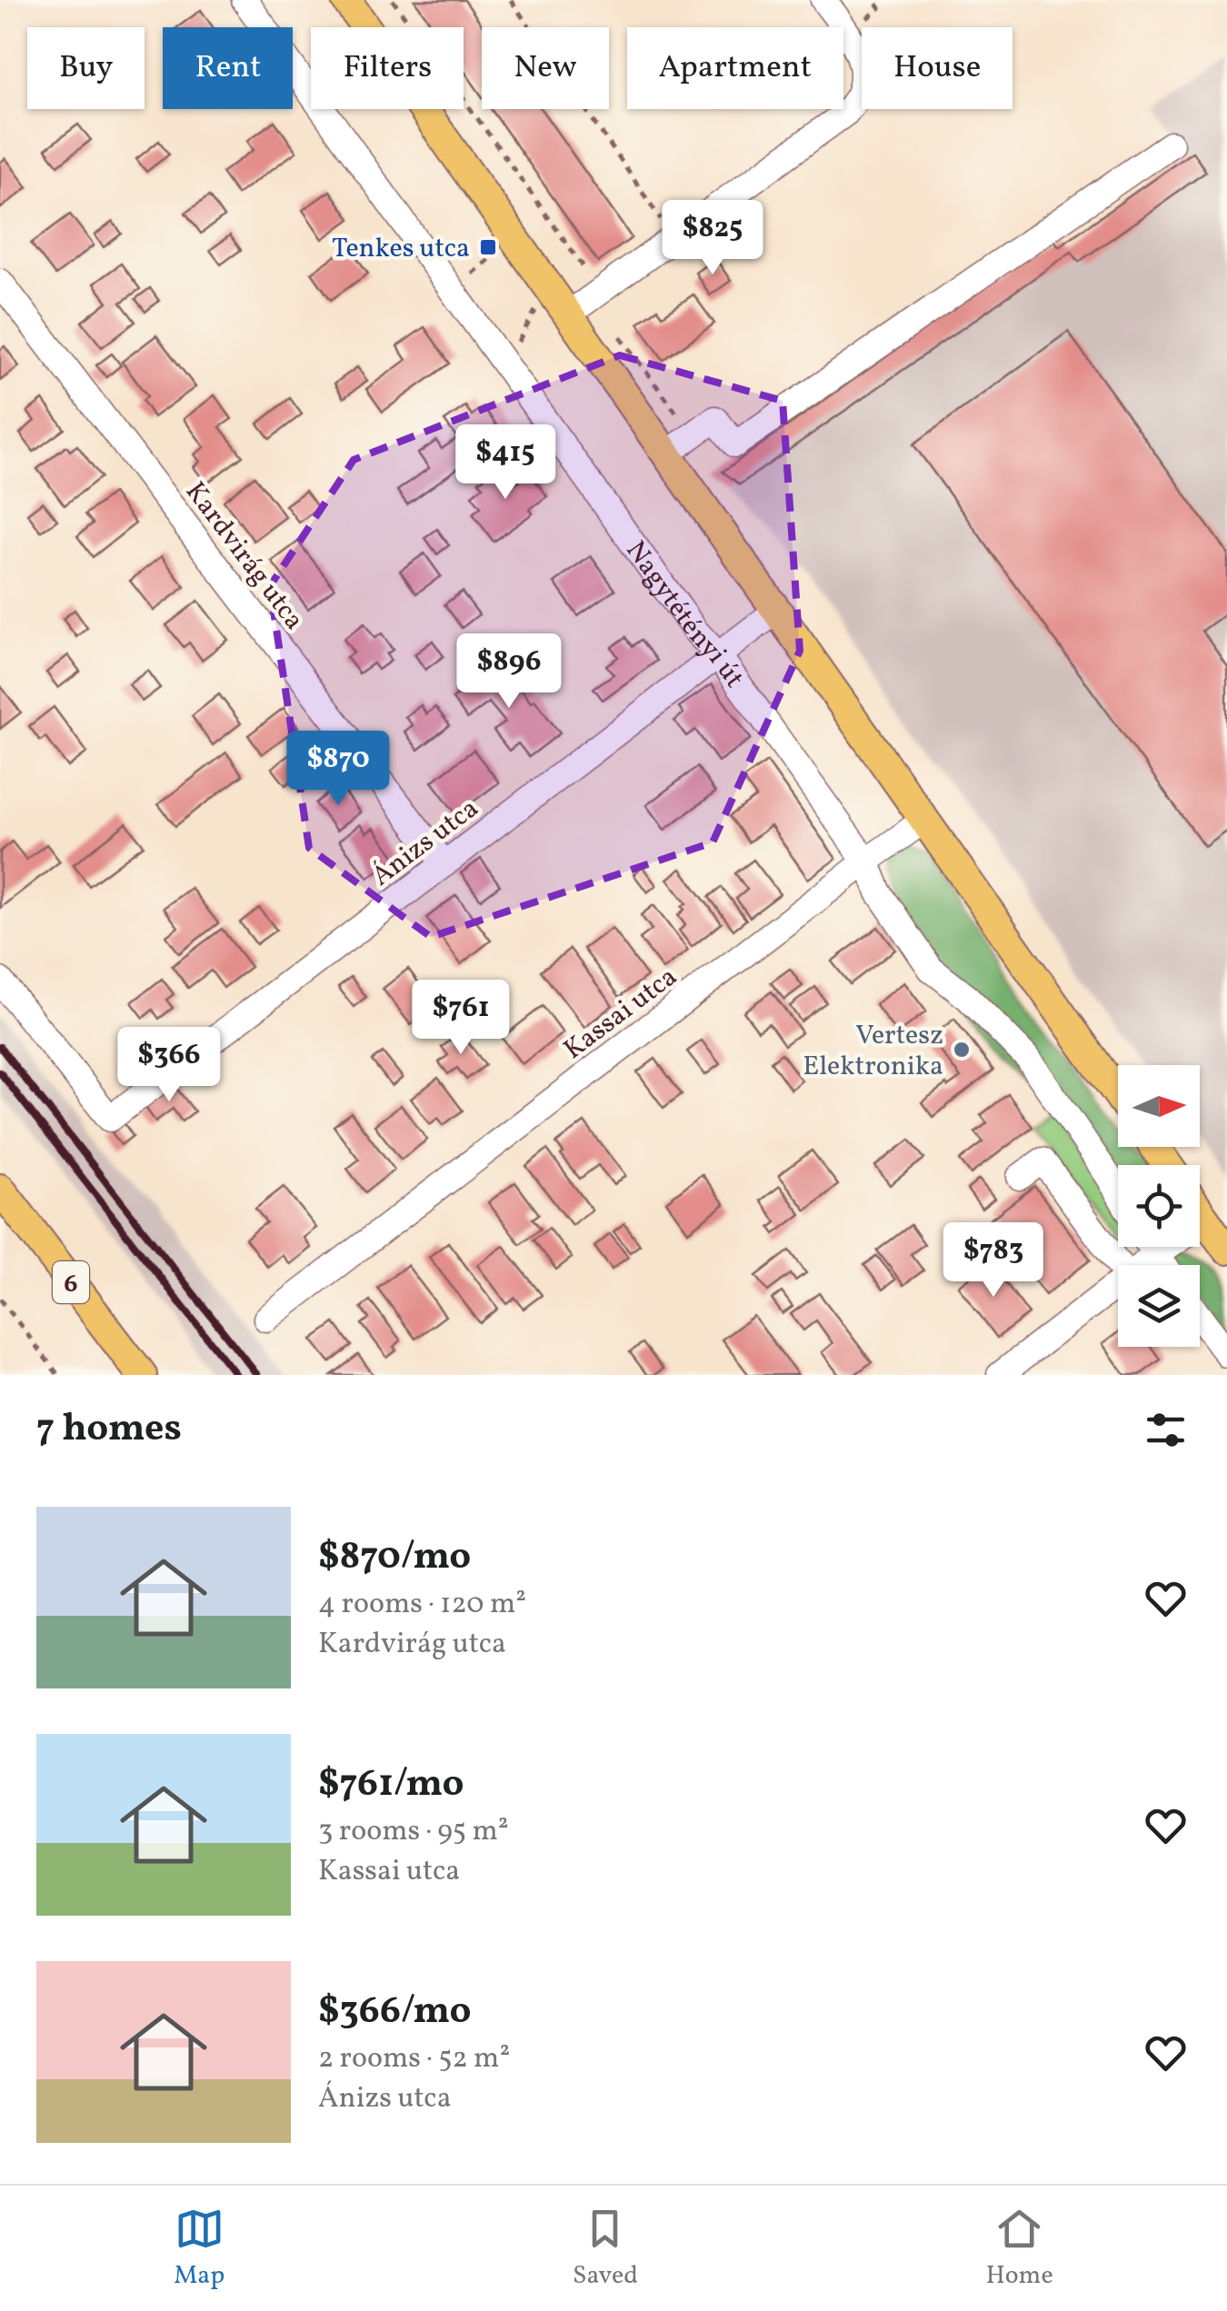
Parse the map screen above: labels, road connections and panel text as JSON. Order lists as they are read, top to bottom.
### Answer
{
  "streets": {
    "main road": ["6"],
    "street": [
      "Kardvirág utca",
      "Nagytétényi út",
      "Ánizs utca",
      "Kassai utca"
    ]
  },
  "crossings": [
    ["Kardvirág utca", "Ánizs utca"],
    ["Nagytétényi út", "Ánizs utca"],
    ["Nagytétényi út", "Kassai utca"]
  ],
  "places": {
    "transit": ["Tenkes utca"],
    "other": ["Vertesz Elektronika"]
  },
  "north": "right",
  "page": {
    "chip": [
      "Buy",
      "Rent",
      "Filters",
      "New",
      "Apartment",
      "House"
    ],
    "price": [
      "$825",
      "$415",
      "$896",
      "$870",
      "$761",
      "$366",
      "$783"
    ],
    "heading": "7 homes",
    "list": [
      {
        "name": "$870/mo",
        "note": "4 rooms · 120 m² · Kardvirág utca"
      },
      {
        "name": "$761/mo",
        "note": "3 rooms · 95 m² · Kassai utca"
      },
      {
        "name": "$366/mo",
        "note": "2 rooms · 52 m² · Ánizs utca"
      }
    ],
    "tabs": ["Map", "Saved", "Home"]
  }
}
